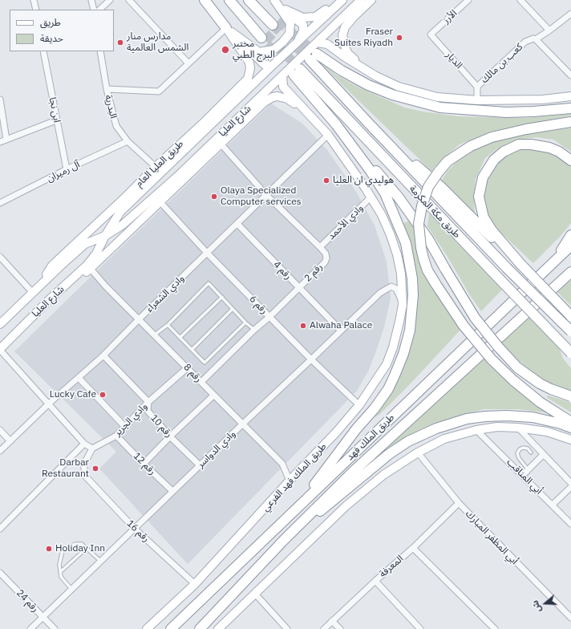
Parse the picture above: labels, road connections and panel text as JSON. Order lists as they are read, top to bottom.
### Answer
{
  "streets": {
    "highway": ["طريق مكة المكرمة", "طريق الملك فهد"],
    "main road": ["شارع العليا", "طريق العليا العام", "طريق الملك فهد الفرعي"],
    "street": [
      "الأرز",
      "الديار",
      "كعب بن مالك",
      "البدرية",
      "ابن نجا",
      "آل رميزان",
      "وادي الأحمد",
      "رقم 4",
      "رقم 2",
      "وادي الشعراء",
      "رقم 6",
      "رقم 8",
      "وادي الجرير",
      "رقم 10",
      "وادي الدواسر",
      "رقم 12",
      "أبي المناقب",
      "رقم 16",
      "أبي المظفر المبارك",
      "المعرفة",
      "رقم 24"
    ]
  },
  "crossings": [
    ["الأرز", "الديار"],
    ["الديار", "كعب بن مالك"],
    ["البدرية", "طريق العليا العام"],
    ["البدرية", "آل رميزان"],
    ["ابن نجا", "آل رميزان"],
    ["شارع العليا", "طريق العليا العام"],
    ["وادي الأحمد", "رقم 2"],
    ["وادي الأحمد", "طريق الملك فهد الفرعي"],
    ["رقم 4", "رقم 2"],
    ["رقم 4", "وادي الشعراء"],
    ["رقم 4", "وادي الدواسر"],
    ["رقم 2", "وادي الشعراء"],
    ["رقم 2", "رقم 6"],
    ["رقم 2", "رقم 8"],
    ["وادي الشعراء", "رقم 6"],
    ["وادي الشعراء", "رقم 8"],
    ["وادي الشعراء", "رقم 10"],
    ["وادي الشعراء", "طريق الملك فهد الفرعي"],
    ["رقم 6", "وادي الدواسر"],
    ["رقم 6", "طريق الملك فهد الفرعي"],
    ["رقم 8", "وادي الجرير"],
    ["رقم 8", "وادي الدواسر"],
    ["رقم 8", "طريق الملك فهد الفرعي"],
    ["وادي الجرير", "رقم 10"],
    ["وادي الجرير", "رقم 12"],
    ["وادي الجرير", "رقم 16"],
    ["رقم 10", "وادي الدواسر"],
    ["وادي الدواسر", "رقم 12"],
    ["وادي الدواسر", "طريق الملك فهد الفرعي"],
    ["وادي الدواسر", "رقم 16"],
    ["وادي الدواسر", "رقم 24"],
    ["طريق الملك فهد الفرعي", "رقم 16"],
    ["أبي المظفر المبارك", "المعرفة"]
  ],
  "places": [
    "Fraser Suites Riyadh",
    "مدارس منار الشمس العالمية",
    "مختبر البرج الطبي",
    "هوليدي ان العليا",
    "Olaya Specialized Computer services",
    "Alwaha Palace",
    "Lucky Cafe",
    "Darbar Restaurant",
    "Holiday Inn"
  ],
  "legend": ["طريق", "حديقة"],
  "north": "left"
}
